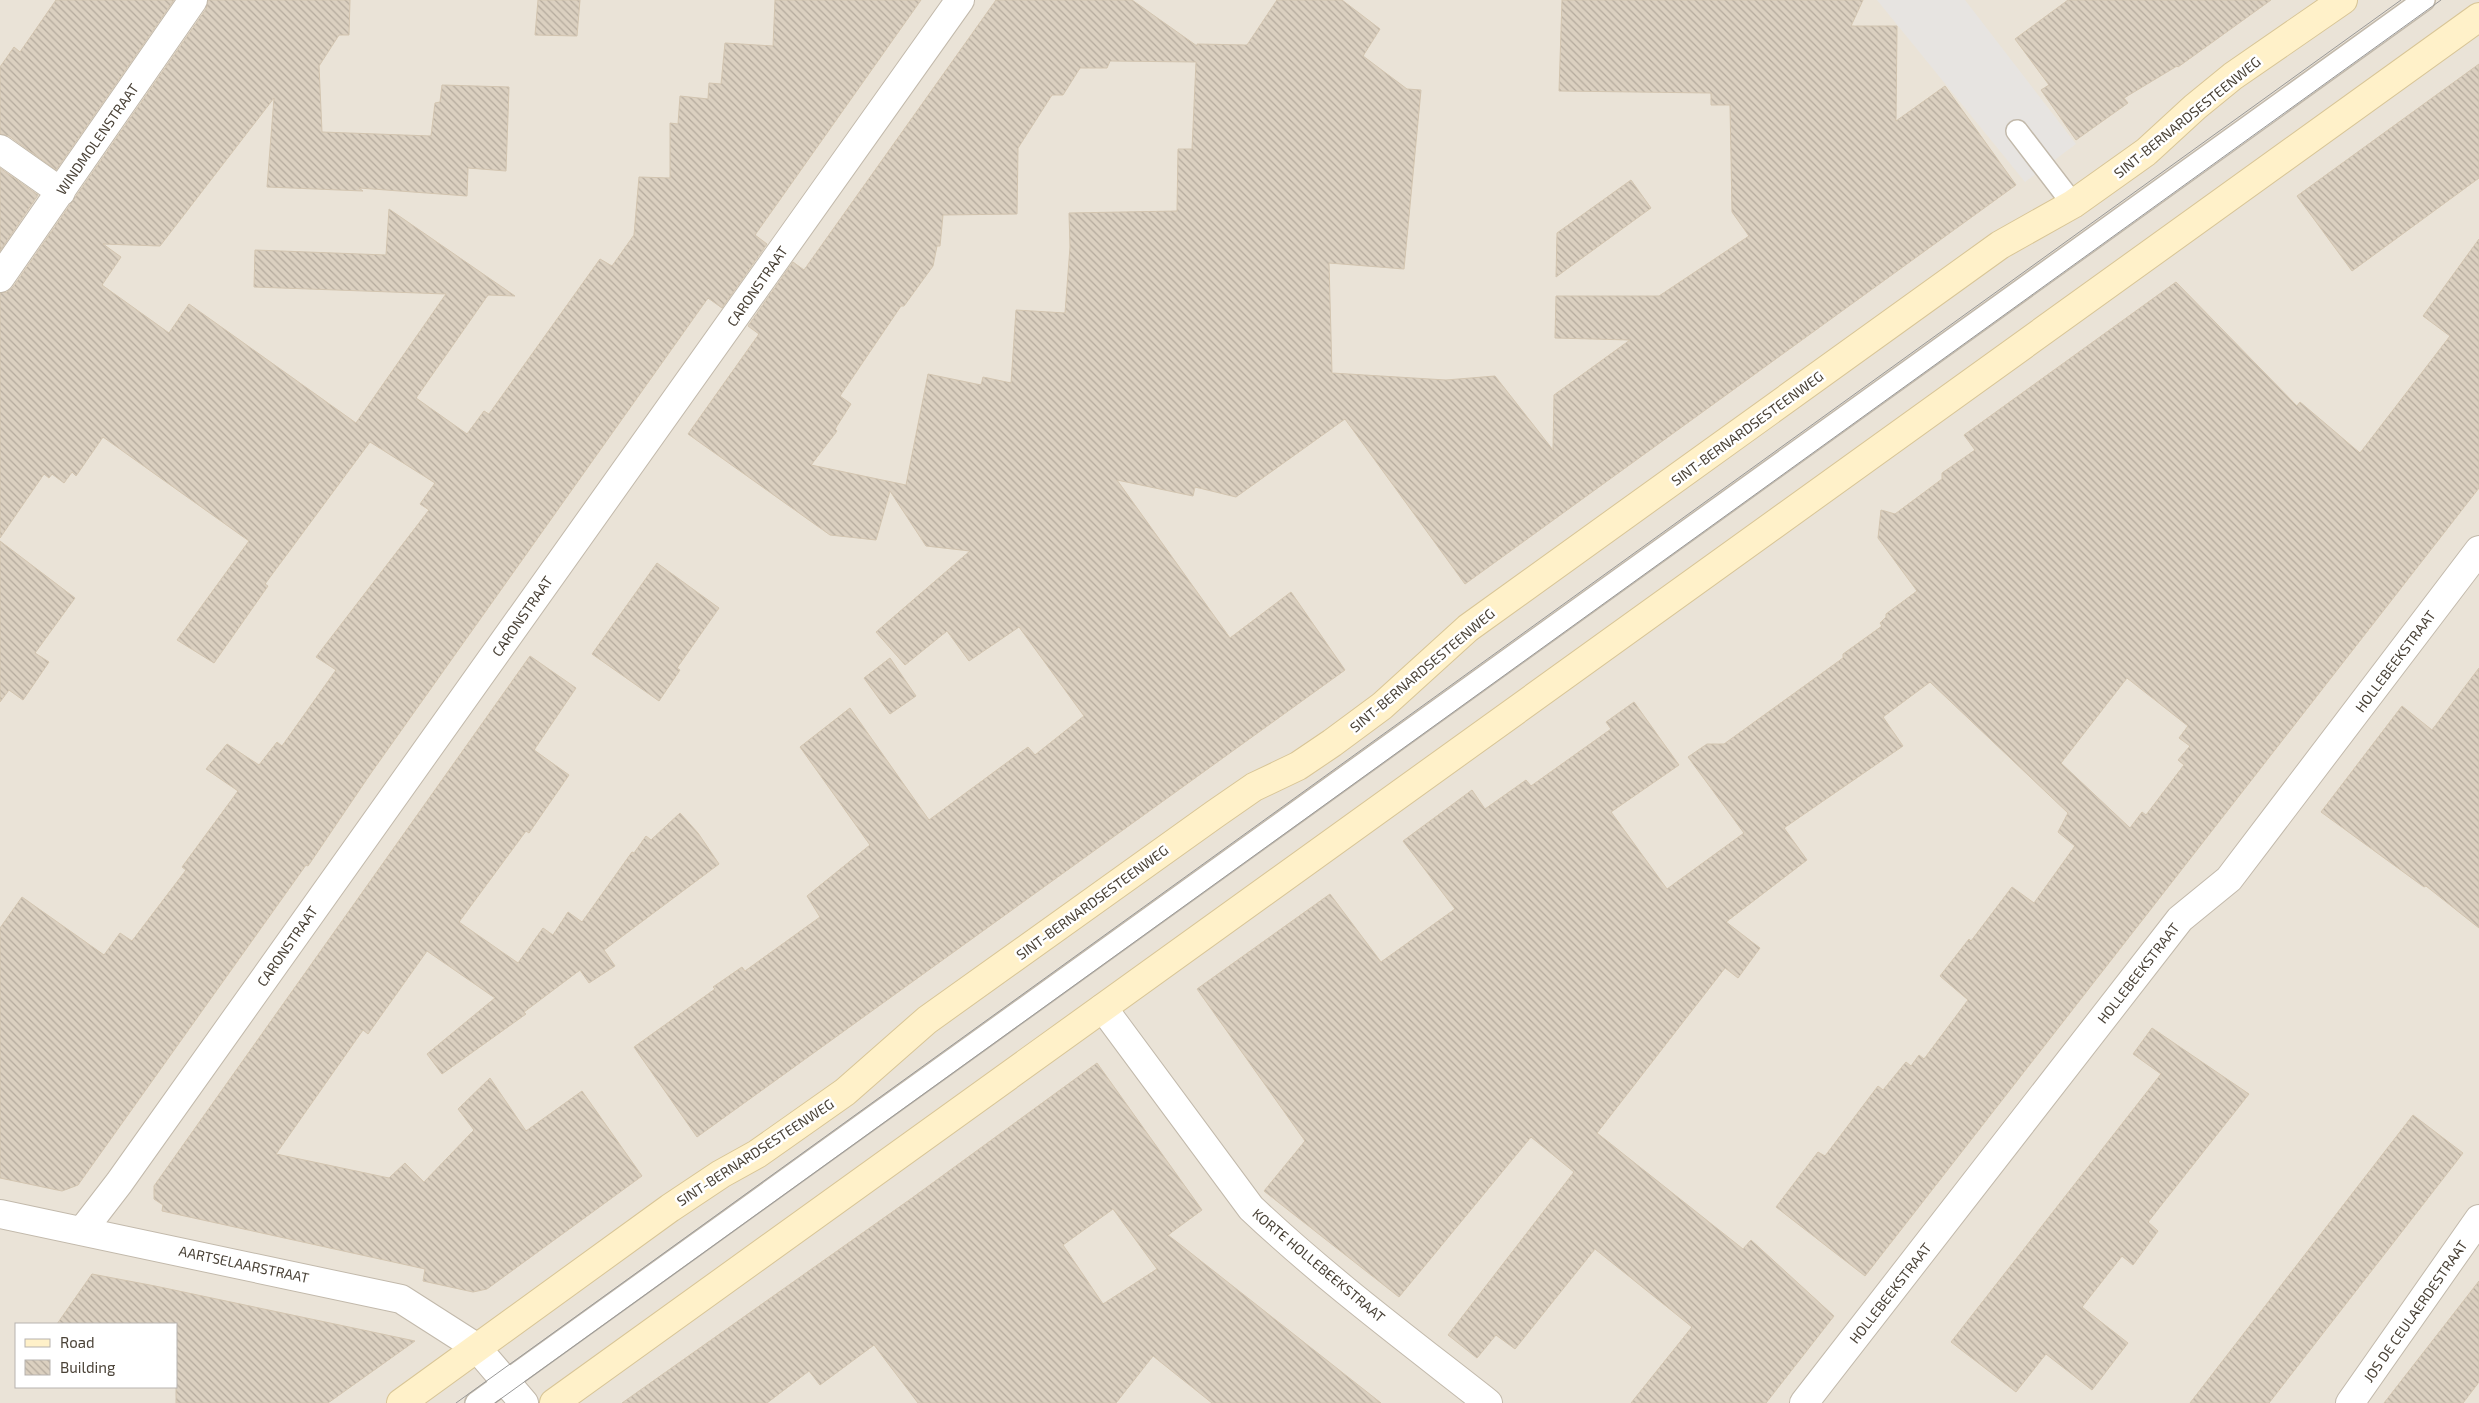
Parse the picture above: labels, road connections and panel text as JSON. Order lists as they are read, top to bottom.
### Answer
{
  "streets": {
    "main road": ["SINT-BERNARDSESTEENWEG"],
    "street": [
      "WINDMOLENSTRAAT",
      "CARONSTRAAT",
      "HOLLEBEEKSTRAAT",
      "AARTSELAARSTRAAT",
      "KORTE HOLLEBEEKSTRAAT",
      "JOS DE CEULAERDESTRAAT"
    ]
  },
  "crossings": [
    ["SINT-BERNARDSESTEENWEG", "AARTSELAARSTRAAT"],
    ["CARONSTRAAT", "AARTSELAARSTRAAT"]
  ],
  "legend": ["Road", "Building"]
}
